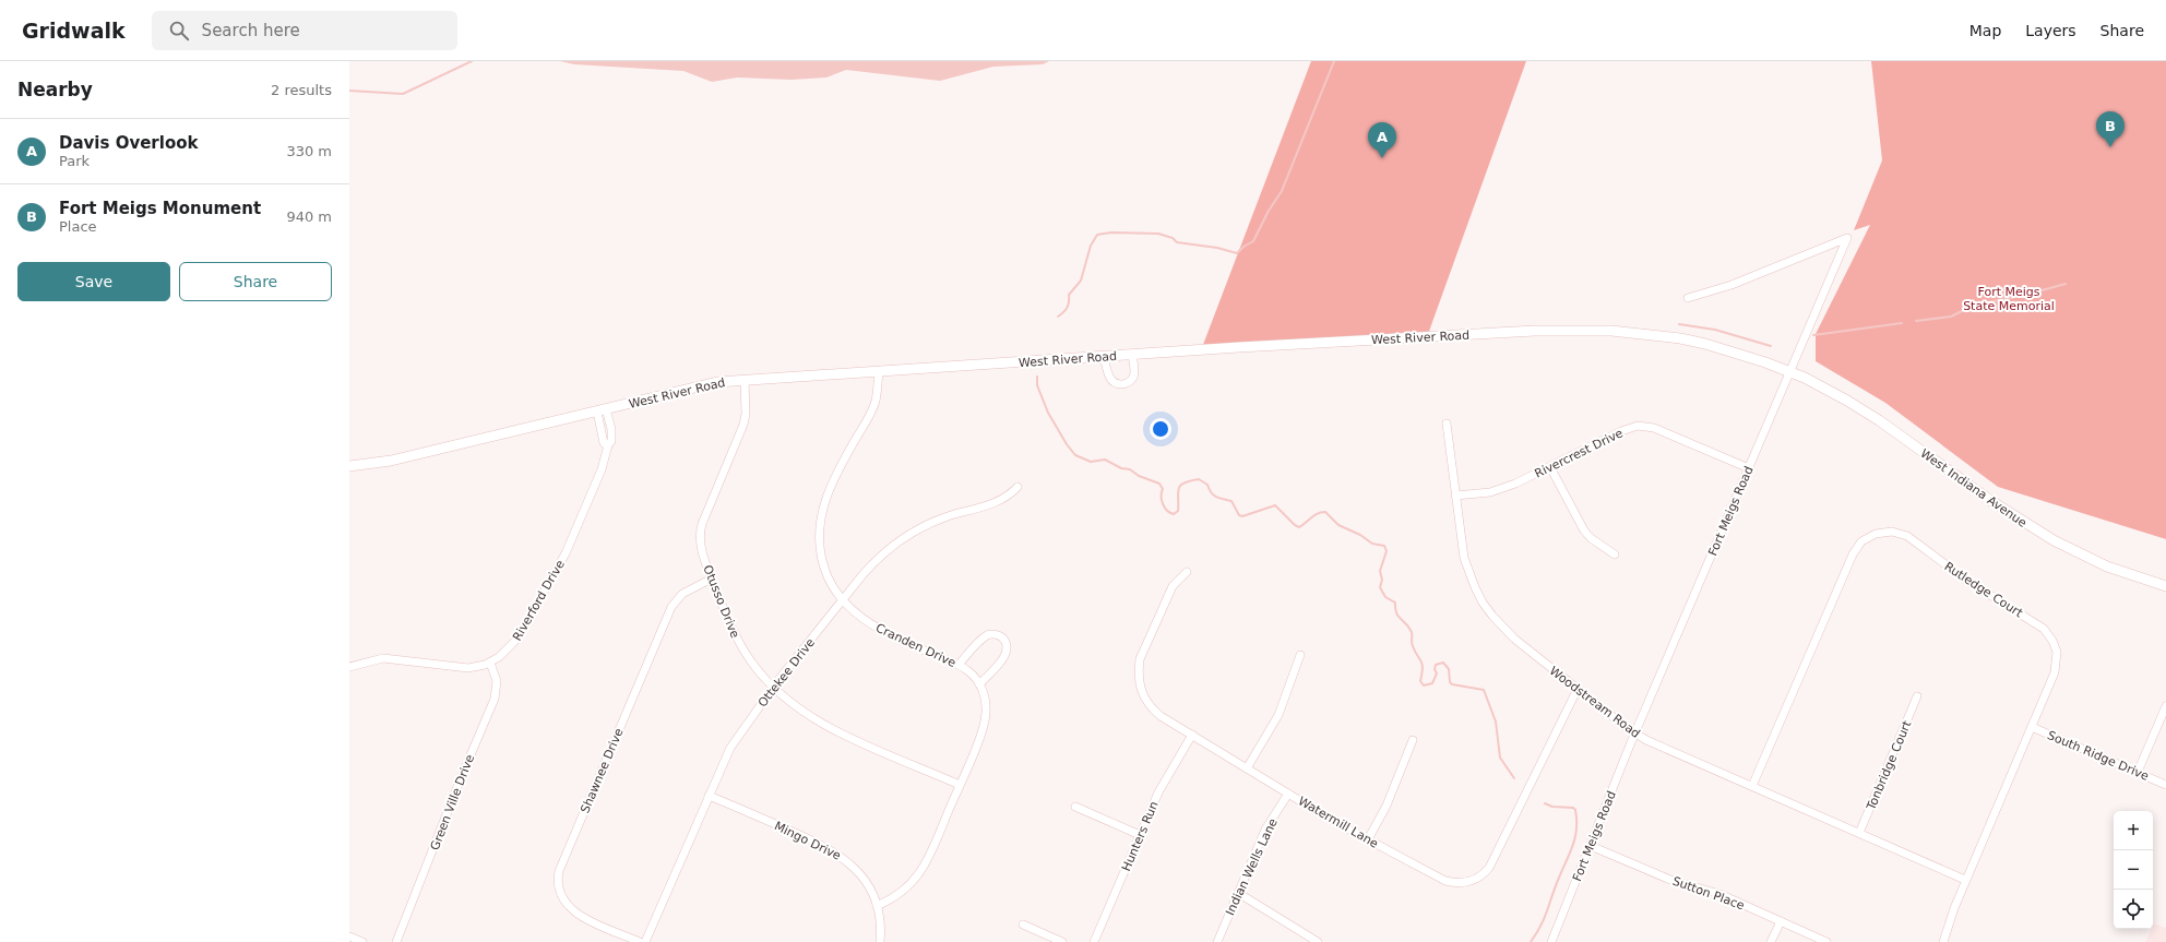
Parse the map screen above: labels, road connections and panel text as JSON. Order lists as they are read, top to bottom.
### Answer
{
  "streets": {
    "main road": ["West River Road", "West Indiana Avenue"],
    "street": [
      "Rivercrest Drive",
      "Fort Meigs Road",
      "Rutledge Court",
      "Riverford Drive",
      "Otusso Drive",
      "Cranden Drive",
      "Ottekee Drive",
      "Woodstream Road",
      "South Ridge Drive",
      "Tonbridge Court",
      "Shawnee Drive",
      "Green Ville Drive",
      "Watermill Lane",
      "Hunters Run",
      "Mingo Drive",
      "Indian Wells Lane",
      "Sutton Place"
    ]
  },
  "crossings": [
    ["West River Road", "West Indiana Avenue"],
    ["West River Road", "Fort Meigs Road"],
    ["West River Road", "Riverford Drive"],
    ["West River Road", "Otusso Drive"],
    ["West River Road", "Cranden Drive"],
    ["Rivercrest Drive", "Fort Meigs Road"],
    ["Rivercrest Drive", "Woodstream Road"],
    ["West Indiana Avenue", "Fort Meigs Road"],
    ["Fort Meigs Road", "Woodstream Road"],
    ["Fort Meigs Road", "Sutton Place"],
    ["Rutledge Court", "Woodstream Road"],
    ["Rutledge Court", "South Ridge Drive"],
    ["Riverford Drive", "Green Ville Drive"],
    ["Otusso Drive", "Cranden Drive"],
    ["Otusso Drive", "Ottekee Drive"],
    ["Otusso Drive", "Shawnee Drive"],
    ["Cranden Drive", "Ottekee Drive"],
    ["Cranden Drive", "Mingo Drive"],
    ["Ottekee Drive", "Mingo Drive"],
    ["Woodstream Road", "Tonbridge Court"],
    ["Woodstream Road", "Watermill Lane"],
    ["Watermill Lane", "Hunters Run"],
    ["Watermill Lane", "Indian Wells Lane"]
  ],
  "parks": ["Fort Meigs State Memorial"],
  "page": {
    "header": "Gridwalk",
    "search": "Search here",
    "nav": ["Map", "Layers", "Share"],
    "heading": ["Nearby", "2 results"],
    "pins": ["B", "A"],
    "list": [
      {
        "mark": "A",
        "name": "Davis Overlook",
        "note": "Park",
        "value": "330 m"
      },
      {
        "mark": "B",
        "name": "Fort Meigs Monument",
        "note": "Place",
        "value": "940 m"
      }
    ],
    "buttons": ["Save", "Share"],
    "map_buttons": ["+", "−"]
  }
}
